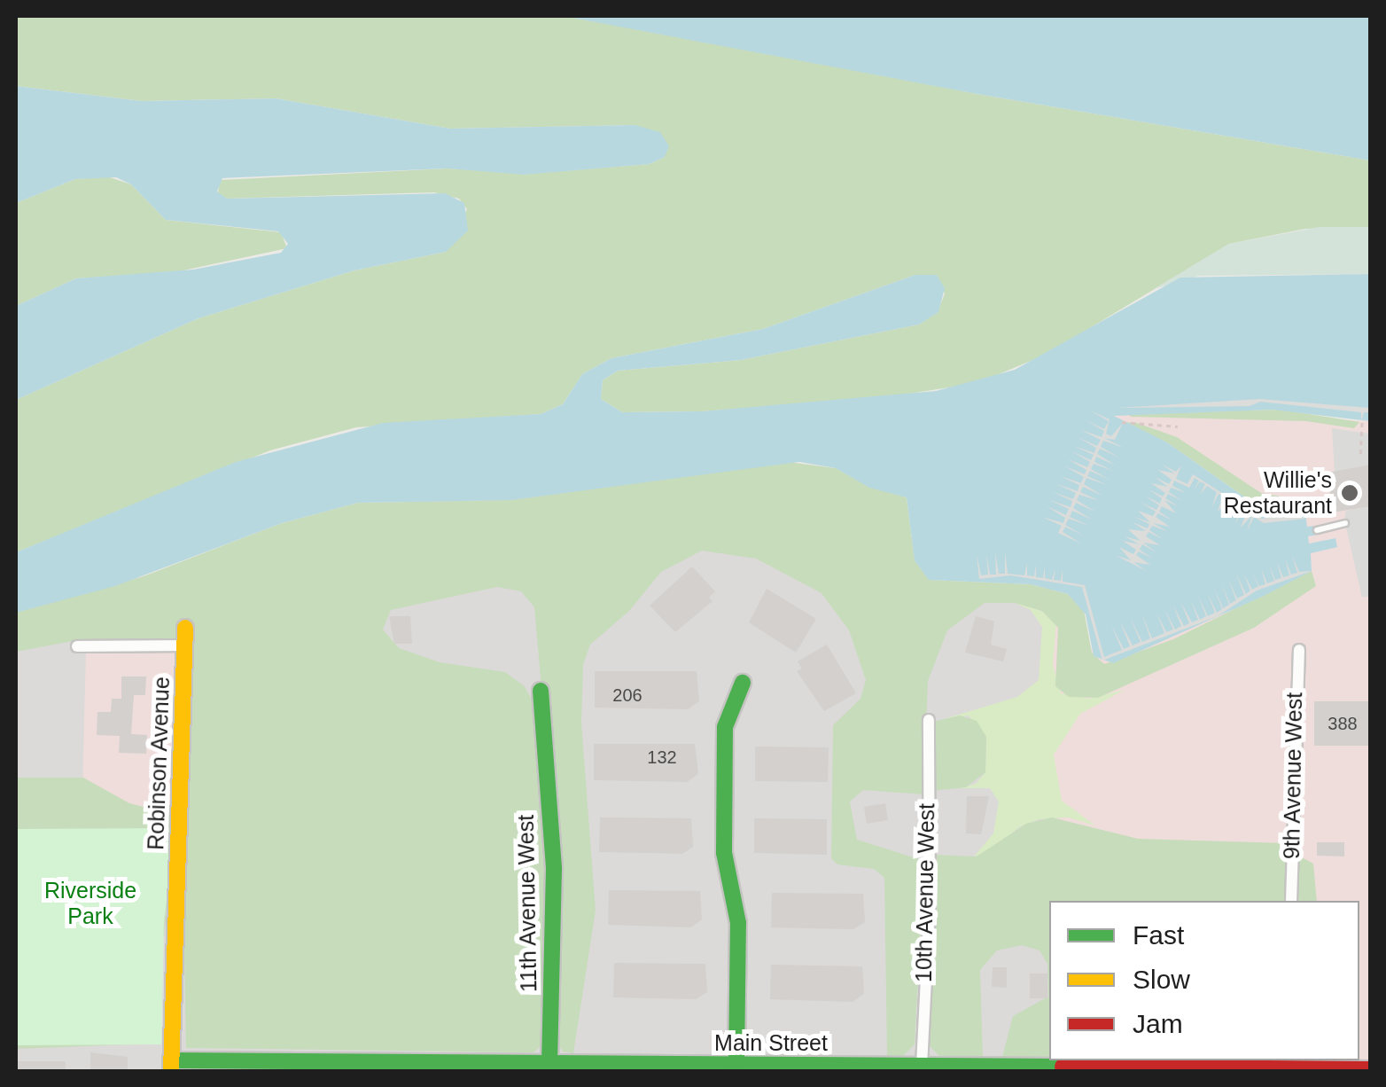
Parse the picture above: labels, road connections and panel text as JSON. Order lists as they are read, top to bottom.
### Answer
{
  "streets": {
    "street": [
      "Robinson Avenue",
      "9th Avenue West",
      "10th Avenue West",
      "11th Avenue West",
      "Main Street"
    ]
  },
  "crossings": [
    ["Robinson Avenue", "Main Street"],
    ["10th Avenue West", "Main Street"],
    ["11th Avenue West", "Main Street"]
  ],
  "parks": ["Riverside Park"],
  "places": ["Willie's Restaurant"],
  "house_numbers": ["206", "388", "132"],
  "legend": ["Fast", "Slow", "Jam"]
}
